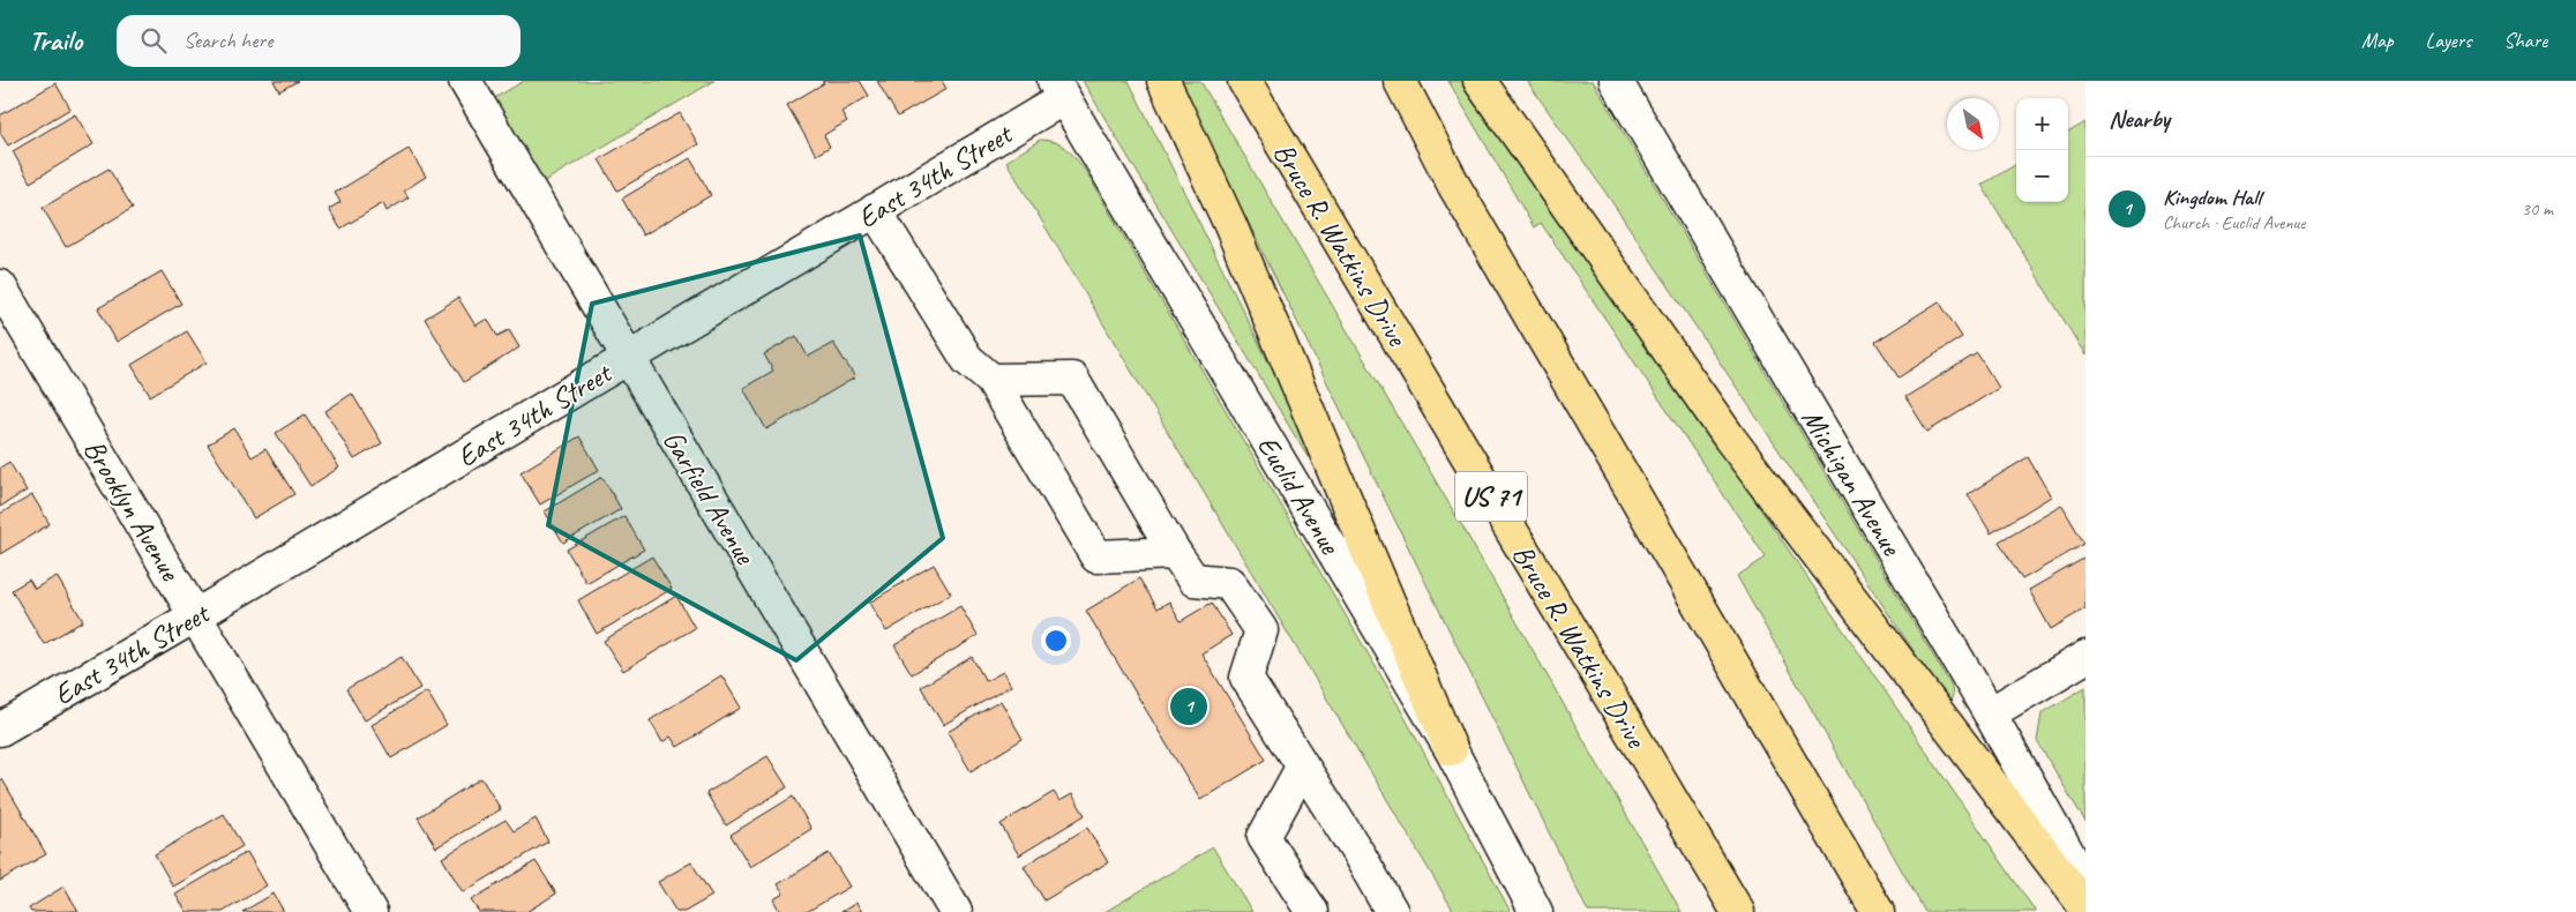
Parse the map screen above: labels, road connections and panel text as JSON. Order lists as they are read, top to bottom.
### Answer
{
  "streets": {
    "highway": ["Bruce R. Watkins Drive", "US 71"],
    "street": [
      "East 34th Street",
      "Michigan Avenue",
      "Euclid Avenue",
      "Garfield Avenue",
      "Brooklyn Avenue"
    ]
  },
  "crossings": [
    ["East 34th Street", "Euclid Avenue"],
    ["East 34th Street", "Garfield Avenue"],
    ["East 34th Street", "Brooklyn Avenue"]
  ],
  "north": "bottom right",
  "page": {
    "header": "Trailo",
    "search": "Search here",
    "nav": ["Map", "Layers", "Share"],
    "heading": "Nearby",
    "map_buttons": ["+", "−"],
    "list": [
      {
        "mark": "1",
        "name": "Kingdom Hall",
        "note": "Church · Euclid Avenue",
        "value": "30 m"
      }
    ],
    "pins": "1"
  }
}
